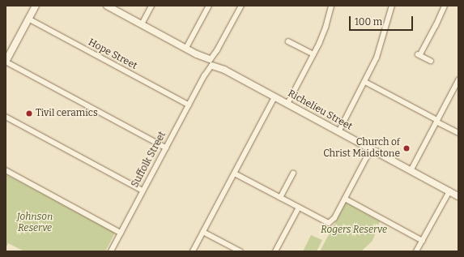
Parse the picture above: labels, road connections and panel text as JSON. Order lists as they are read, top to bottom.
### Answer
{
  "streets": {
    "street": ["Hope Street", "Richelieu Street", "Suffolk Street"]
  },
  "crossings": [
    ["Hope Street", "Suffolk Street"],
    ["Richelieu Street", "Suffolk Street"]
  ],
  "parks": ["Johnson Reserve", "Rogers Reserve"],
  "places": ["Tivil ceramics", "Church of Christ Maidstone"],
  "scale_bar": "100 m"
}
